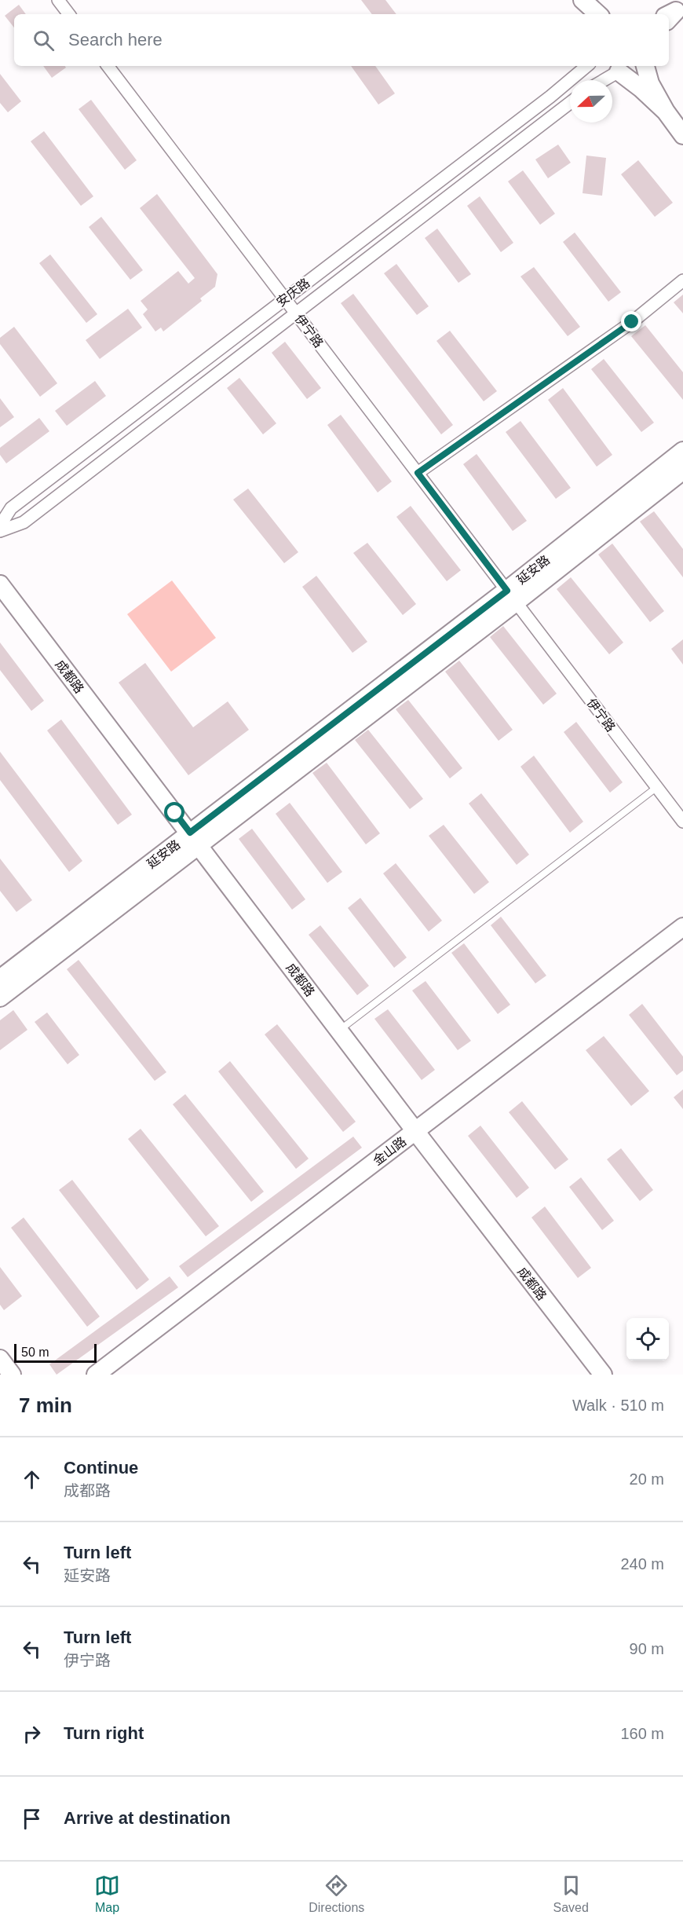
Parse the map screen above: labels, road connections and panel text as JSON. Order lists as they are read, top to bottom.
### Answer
{
  "streets": {
    "street": [
      "安庆路",
      "伊宁路",
      "延安路",
      "成都路",
      "金山路"
    ]
  },
  "crossings": [
    ["安庆路", "伊宁路"],
    ["伊宁路", "延安路"],
    ["延安路", "成都路"],
    ["成都路", "金山路"]
  ],
  "scale_bar": "50 m",
  "north": "left",
  "page": {
    "search": "Search here",
    "scale": "50 m",
    "heading": ["7 min", "Walk · 510 m"],
    "list": [
      ["Continue", "成都路", "20 m"],
      ["Turn left", "延安路", "240 m"],
      ["Turn left", "伊宁路", "90 m"],
      ["Turn right", "160 m"],
      "Arrive at destination"
    ],
    "nav": ["Map", "Directions", "Saved"]
  }
}
